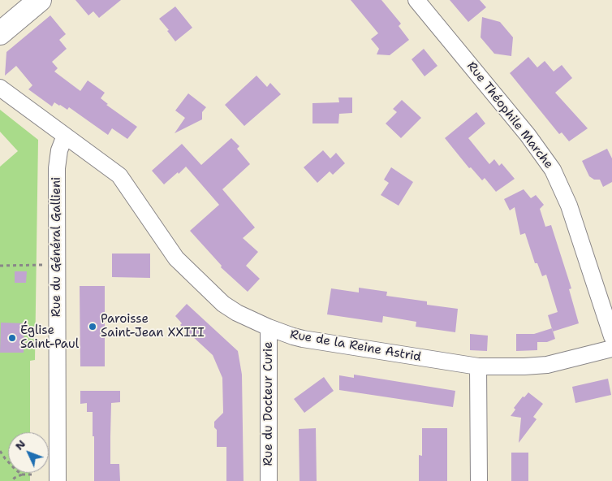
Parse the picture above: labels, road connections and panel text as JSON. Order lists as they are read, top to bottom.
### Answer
{
  "streets": {
    "street": [
      "Rue Théophile Marche",
      "Rue du Général Gallieni",
      "Rue de la Reine Astrid",
      "Rue du Docteur Curie"
    ]
  },
  "crossings": [
    ["Rue du Général Gallieni", "Rue de la Reine Astrid"],
    ["Rue de la Reine Astrid", "Rue du Docteur Curie"]
  ],
  "places": ["Paroisse Saint-Jean XXIII", "Église Saint-Paul"],
  "north": "top left"
}
